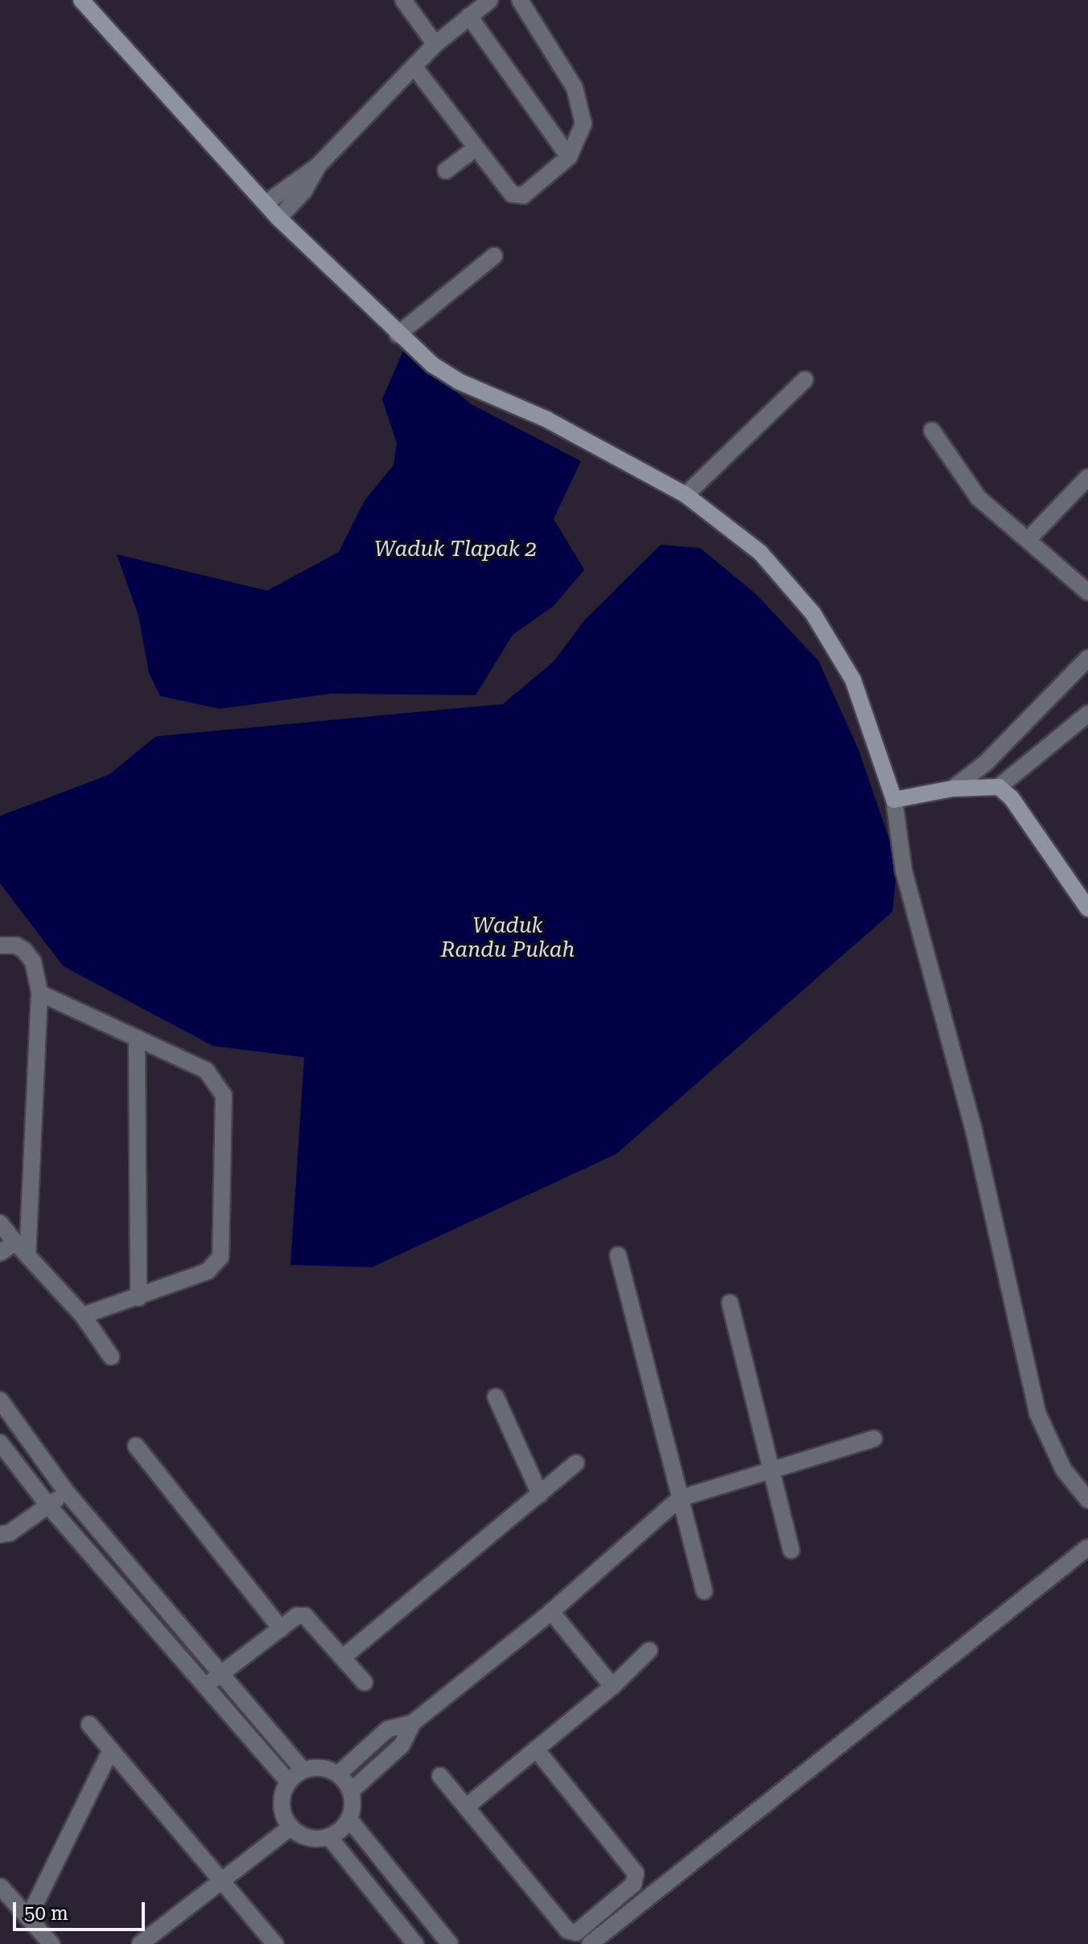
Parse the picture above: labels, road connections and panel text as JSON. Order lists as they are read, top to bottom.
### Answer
{
  "water": ["Waduk Tlapak 2", "Waduk Randu Pukah"],
  "scale_bar": "50 m"
}
